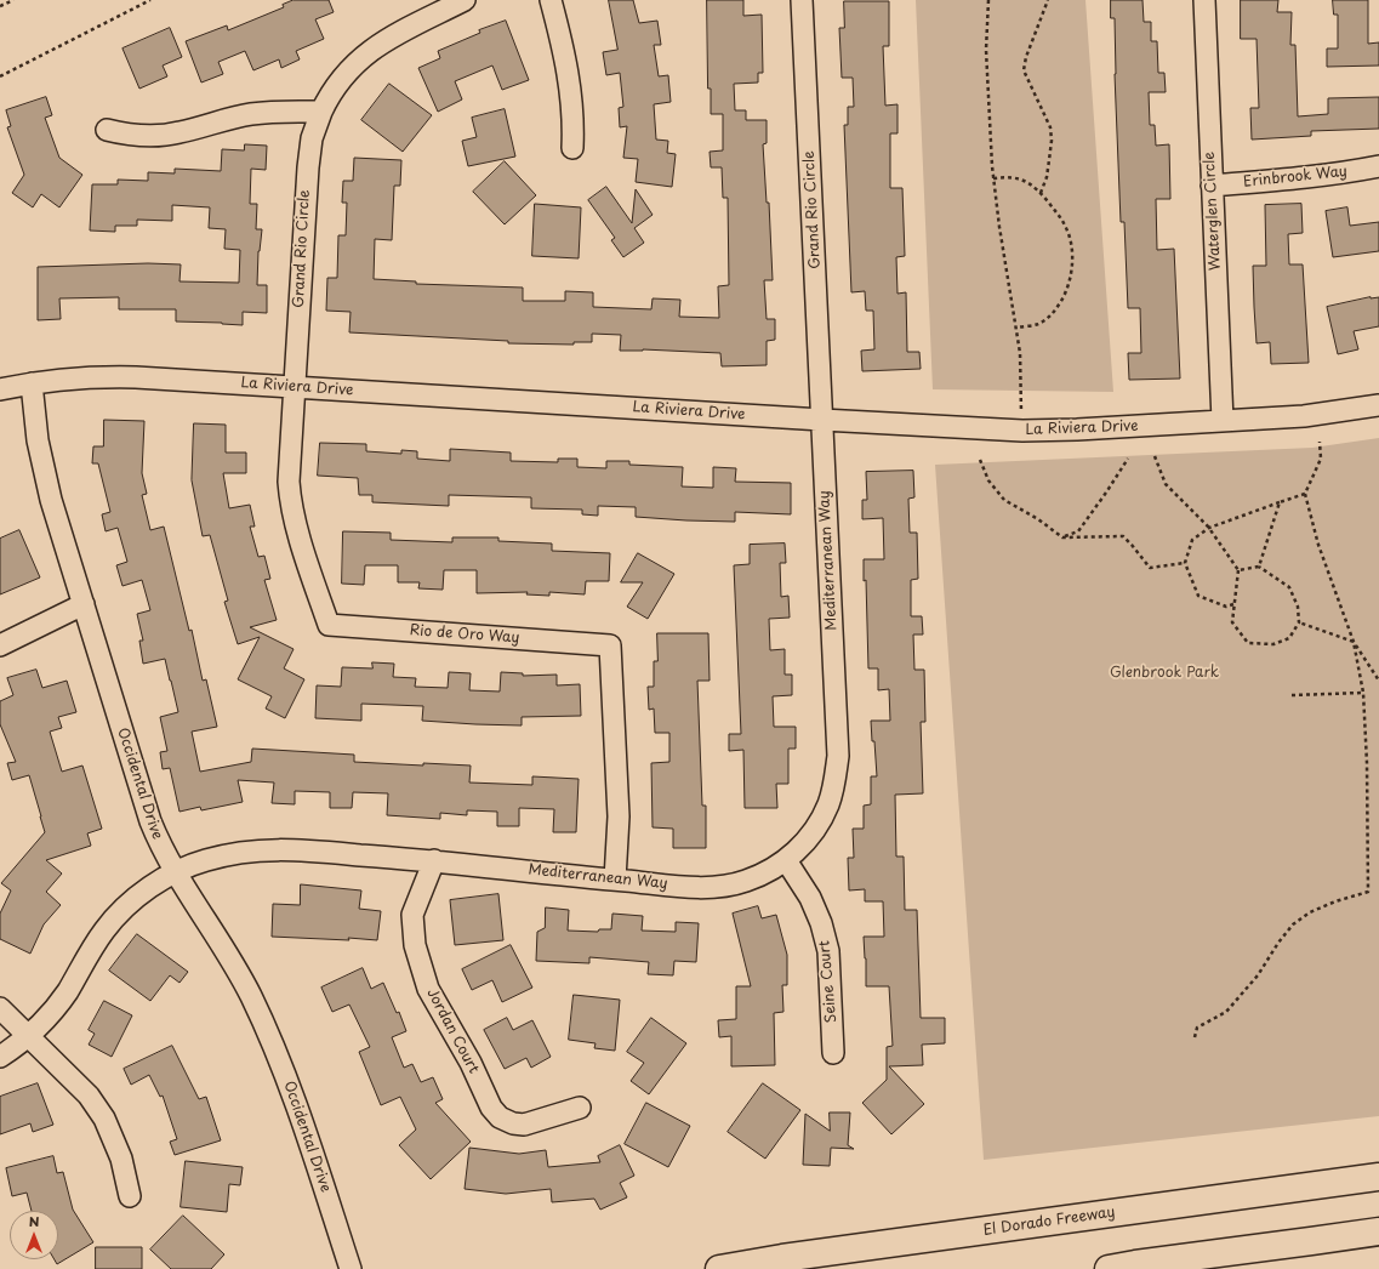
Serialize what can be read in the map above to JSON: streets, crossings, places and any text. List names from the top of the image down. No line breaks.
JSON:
{"streets":{"highway":["El Dorado Freeway"],"street":["Erinbrook Way","Grand Rio Circle","Waterglen Circle","La Riviera Drive","Mediterranean Way","Rio de Oro Way","Occidental Drive","Seine Court","Jordan Court"]},"crossings":[["Erinbrook Way","Waterglen Circle"],["Grand Rio Circle","La Riviera Drive"],["Grand Rio Circle","Mediterranean Way"],["Grand Rio Circle","Rio de Oro Way"],["Waterglen Circle","La Riviera Drive"],["La Riviera Drive","Mediterranean Way"],["La Riviera Drive","Rio de Oro Way"],["La Riviera Drive","Occidental Drive"],["Mediterranean Way","Rio de Oro Way"],["Mediterranean Way","Occidental Drive"],["Mediterranean Way","Seine Court"],["Mediterranean Way","Jordan Court"]],"parks":["Glenbrook Park"],"north":"top"}
